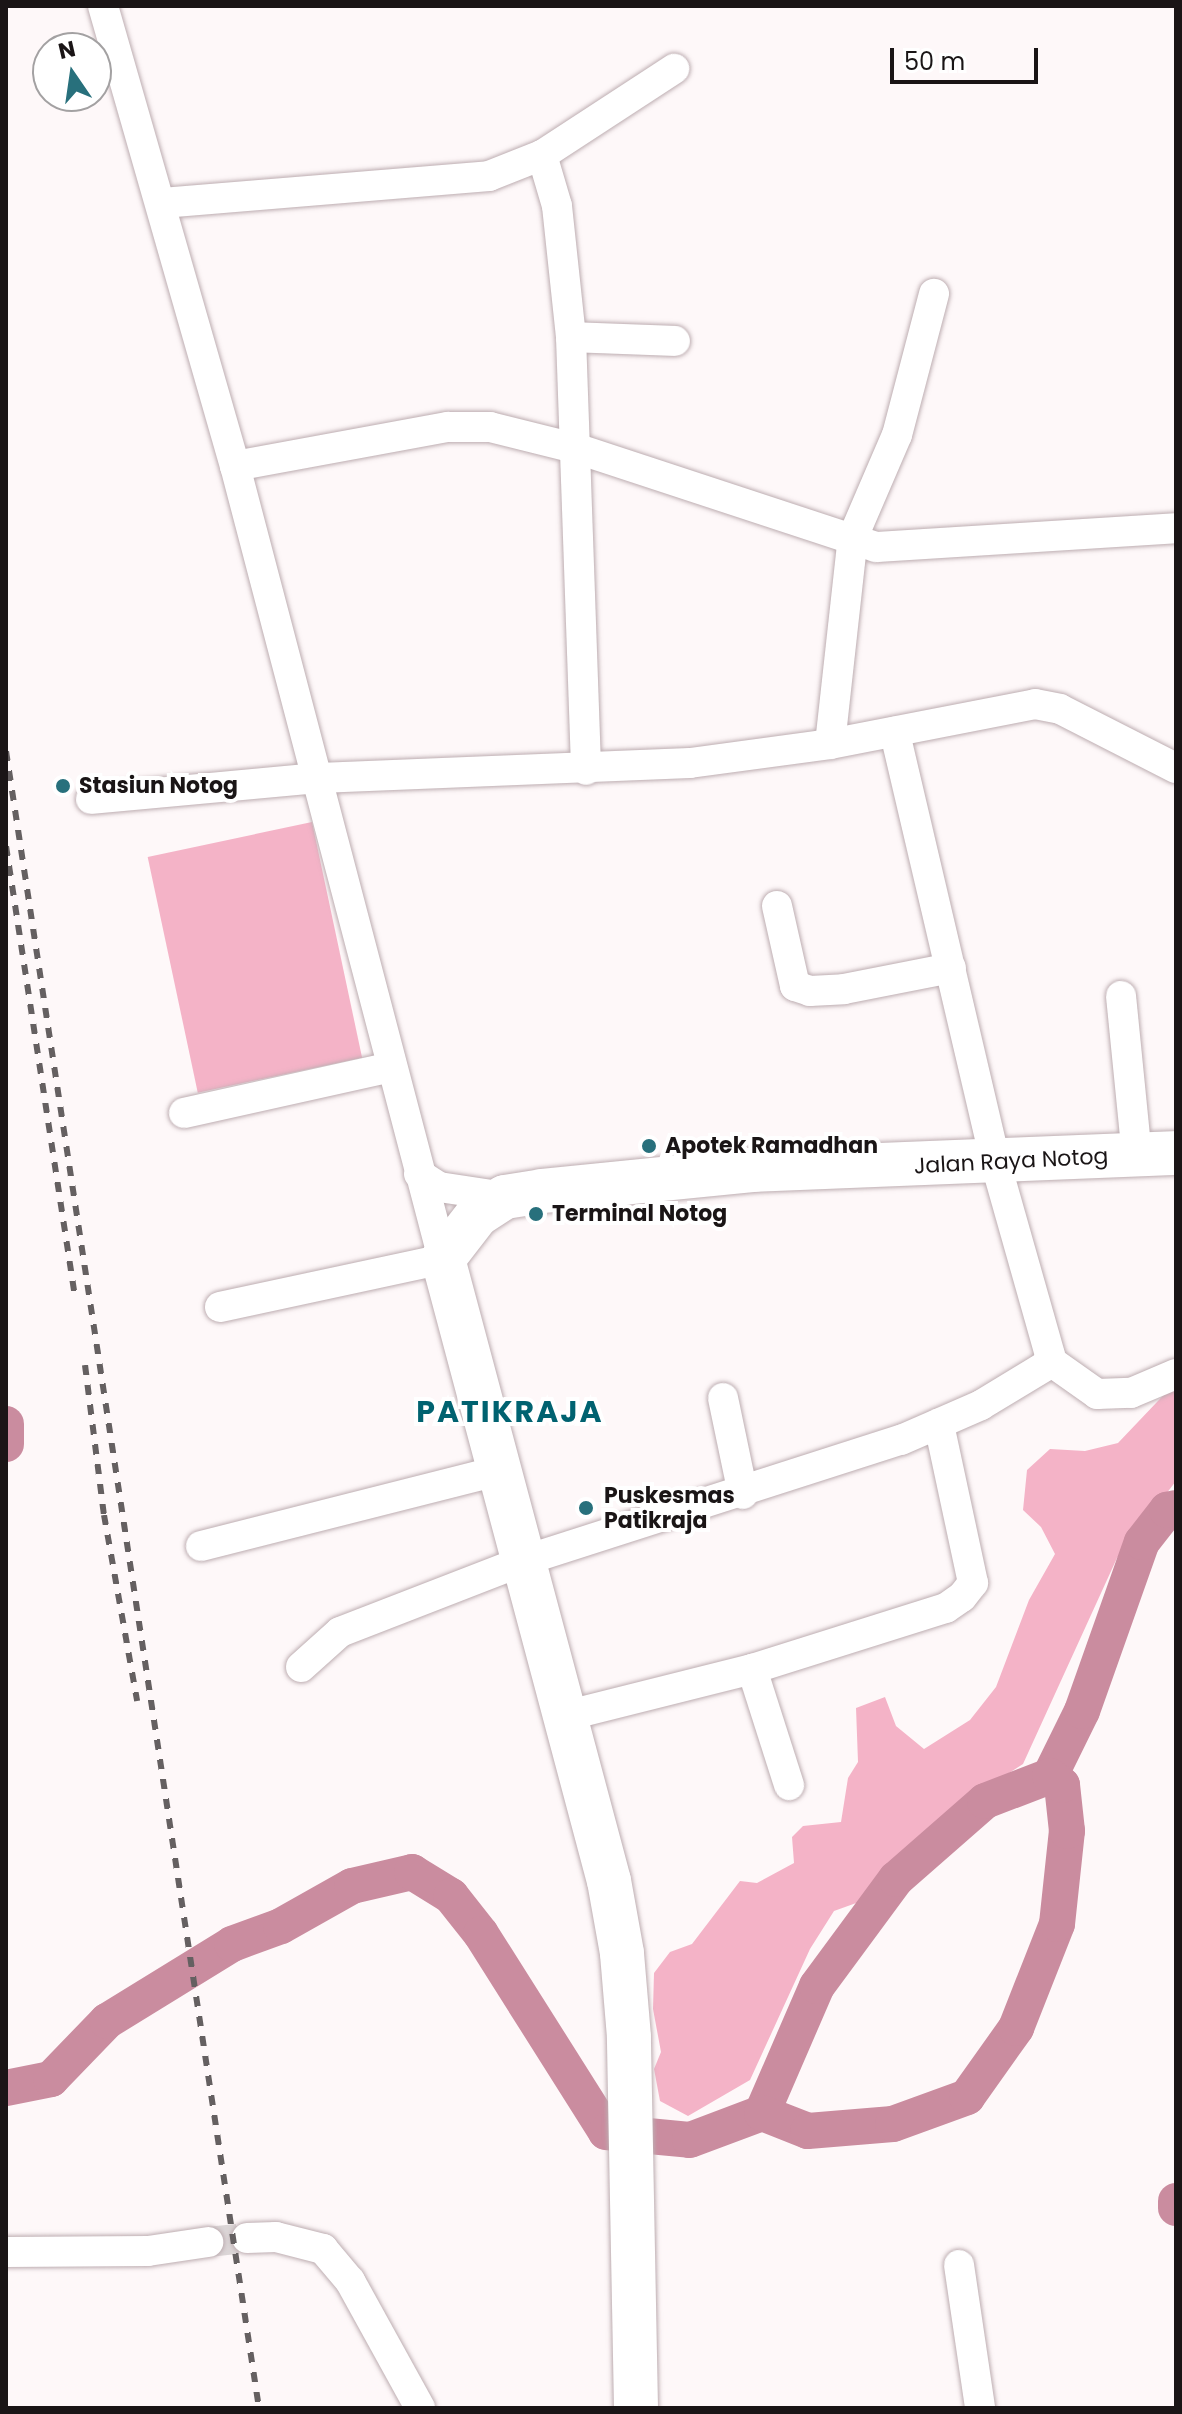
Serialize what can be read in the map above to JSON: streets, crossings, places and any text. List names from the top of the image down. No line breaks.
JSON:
{"streets":{"highway":["Jalan Raya Notog"]},"districts":["PATIKRAJA"],"places":["Stasiun Notog","Apotek Ramadhan","Terminal Notog","Puskesmas Patikraja"],"scale_bar":"50 m","north":"top"}
